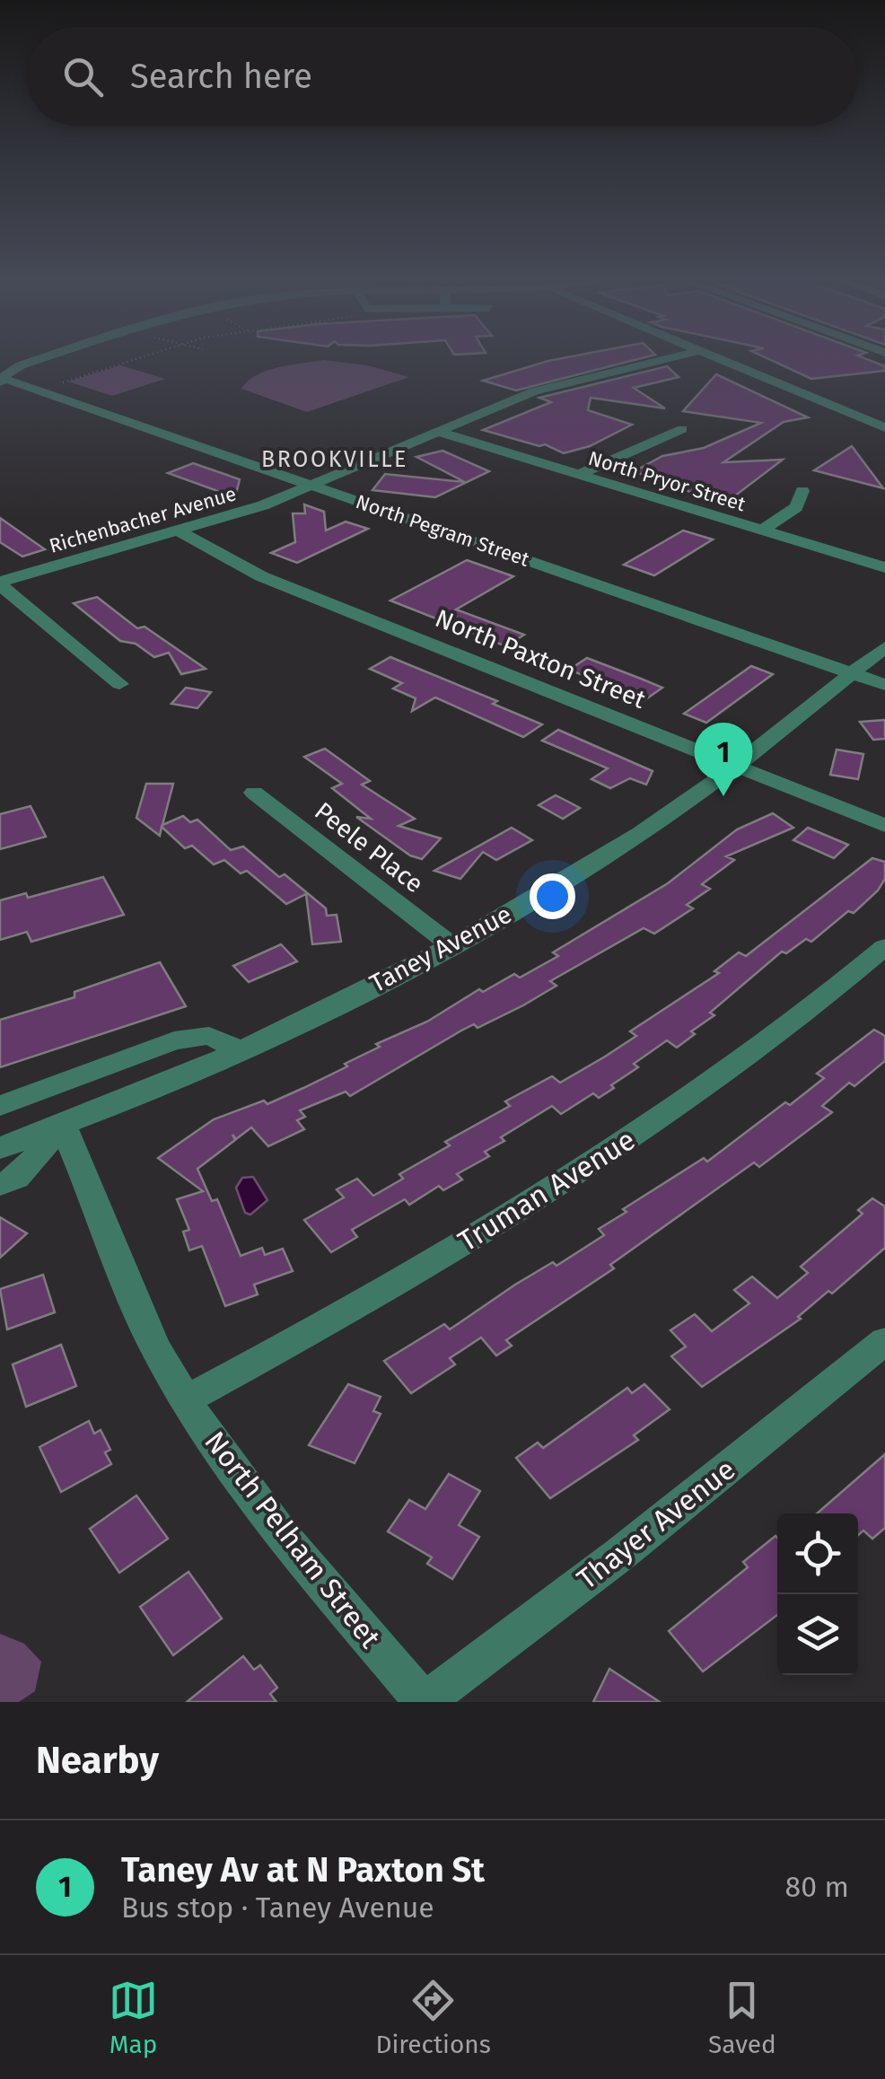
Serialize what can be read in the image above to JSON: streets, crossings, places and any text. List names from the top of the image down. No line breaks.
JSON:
{"streets":{"street":["North Pryor Street","Richenbacher Avenue","North Pegram Street","North Paxton Street","Peele Place","Taney Avenue","Truman Avenue","Thayer Avenue","North Pelham Street"]},"crossings":[["North Pryor Street","Richenbacher Avenue"],["Richenbacher Avenue","North Pegram Street"],["Richenbacher Avenue","North Paxton Street"],["North Pegram Street","Taney Avenue"],["North Paxton Street","Taney Avenue"],["Peele Place","Taney Avenue"],["Taney Avenue","North Pelham Street"],["Truman Avenue","North Pelham Street"],["Thayer Avenue","North Pelham Street"]],"districts":["BROOKVILLE"],"page":{"search":"Search here","pins":"1","heading":"Nearby","list":[{"mark":"1","name":"Taney Av at N Paxton St","note":"Bus stop · Taney Avenue","value":"80 m"}],"nav":["Map","Directions","Saved"]}}
